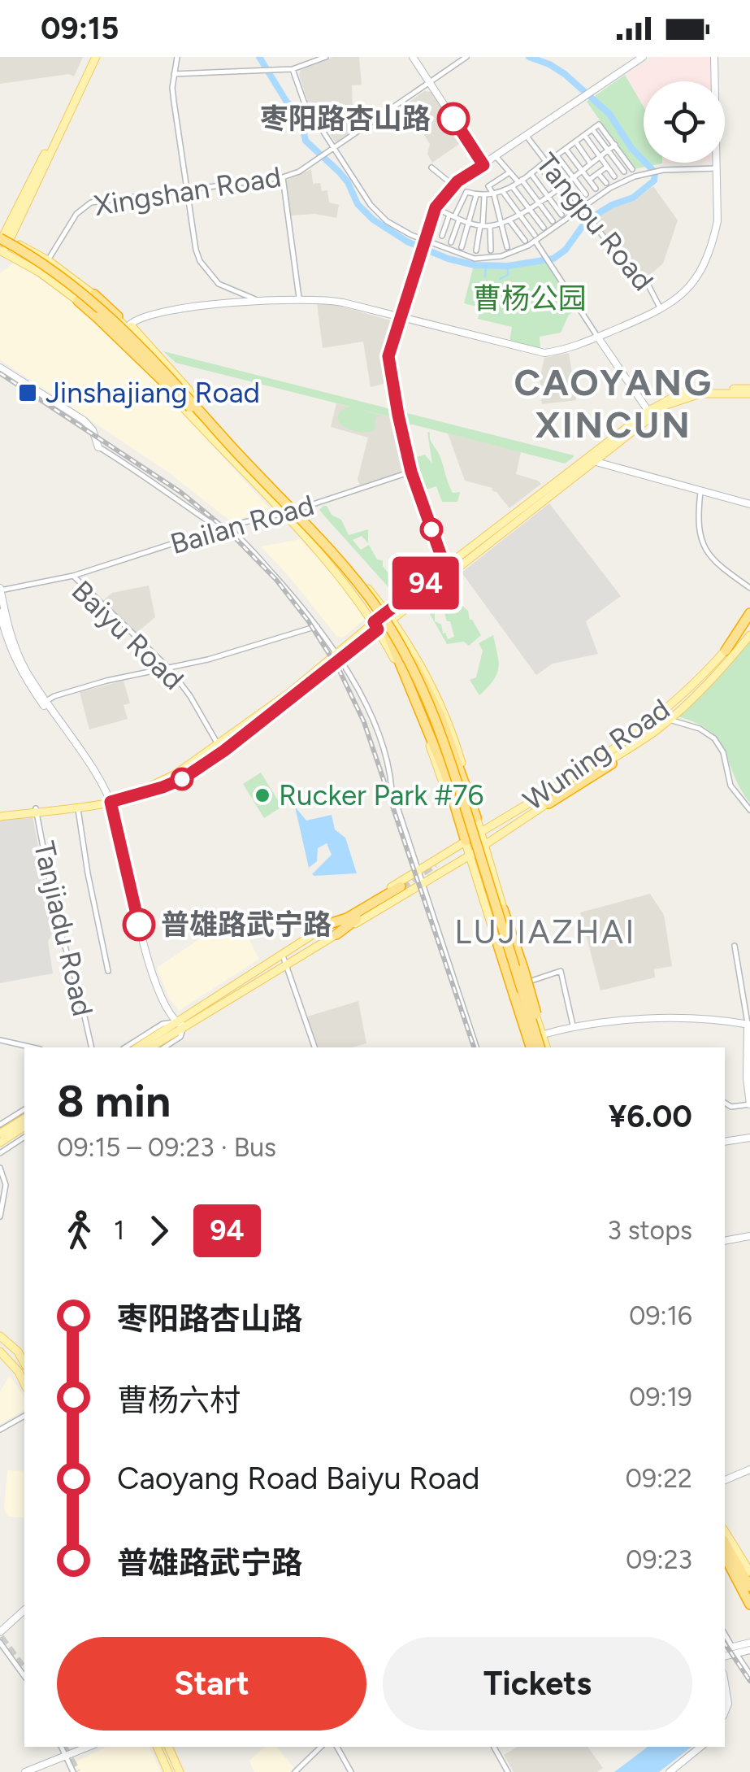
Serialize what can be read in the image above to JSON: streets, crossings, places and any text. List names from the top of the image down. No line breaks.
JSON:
{"streets":{"main road":["Wuning Road"],"street":["Xingshan Road","Tangpu Road","Bailan Road","Baiyu Road","Tanjiadu Road"]},"crossings":[["Bailan Road","Baiyu Road"]],"districts":["CAOYANG XINCUN","LUJIAZHAI"],"parks":["曹杨公园"],"places":{"other":["枣阳路杏山路","Rucker Park #76","普雄路武宁路"],"transit":["Jinshajiang Road"]},"lines":["bus line 94"],"page":{"status":"09:15","on_map":"94","heading":["8 min","09:15 – 09:23 · Bus","¥6.00"],"legs":["1","94","3 stops"],"list":[{"name":"枣阳路杏山路","value":"09:16"},{"name":"曹杨六村","value":"09:19"},{"name":"Caoyang Road Baiyu Road","value":"09:22"},{"name":"普雄路武宁路","value":"09:23"}],"buttons":["Start","Tickets"]}}
